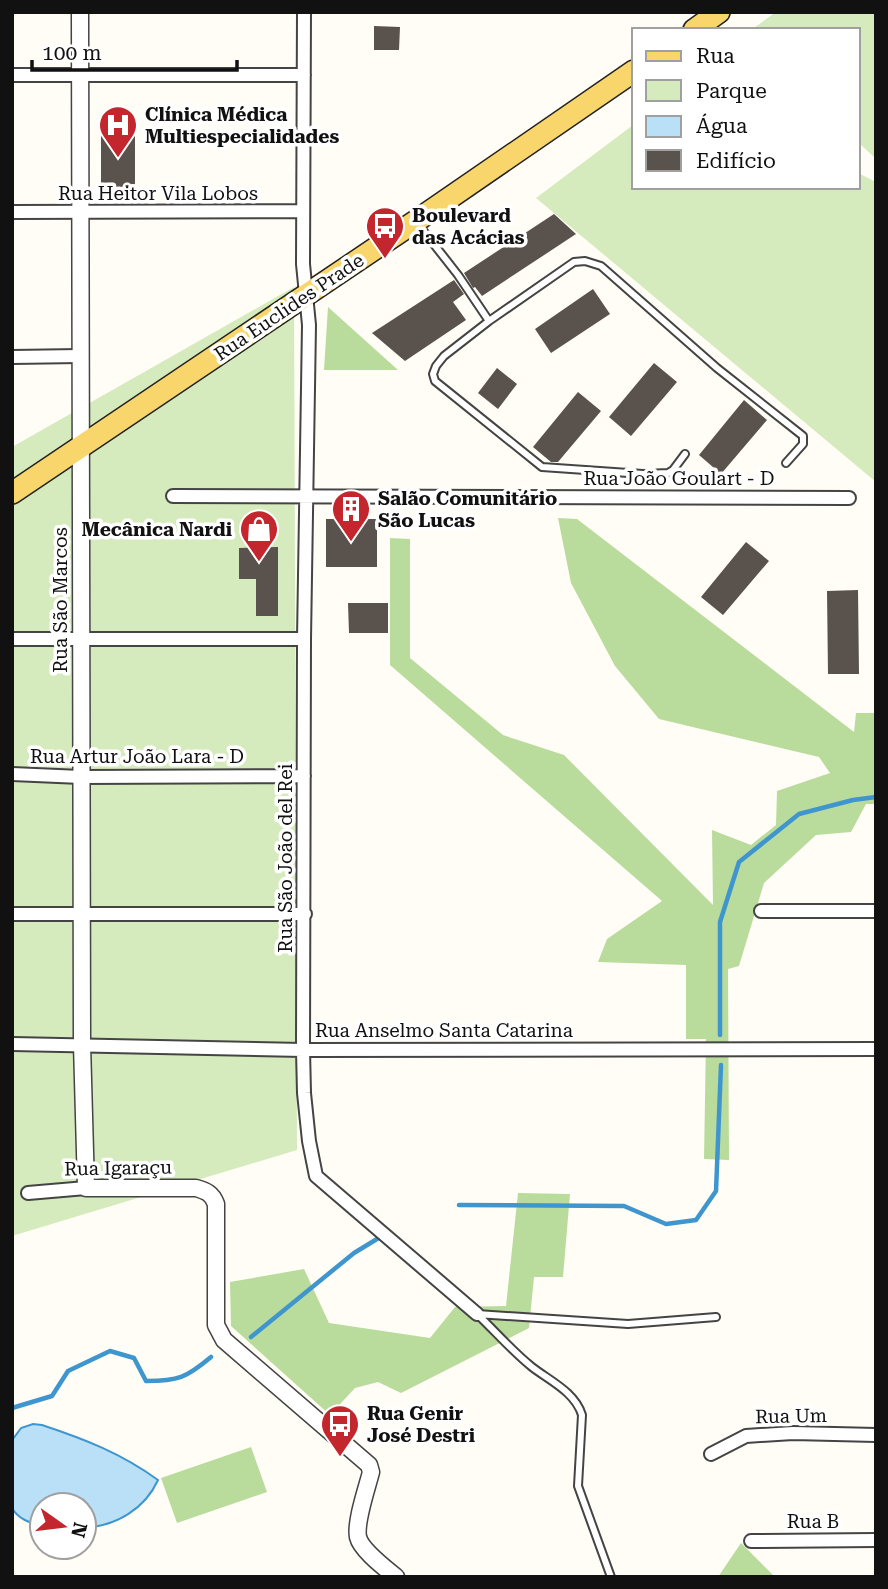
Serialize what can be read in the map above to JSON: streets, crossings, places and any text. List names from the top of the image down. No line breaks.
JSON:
{"streets":{"main road":["Rua Euclides Prade"],"street":["Rua Heitor Vila Lobos","Rua João Goulart - D","Rua São Marcos","Rua Artur João Lara - D","Rua São João del Rei","Rua Anselmo Santa Catarina","Rua Igaraçu","Rua Um","Rua B"]},"crossings":[["Rua Heitor Vila Lobos","Rua São Marcos"],["Rua Heitor Vila Lobos","Rua São João del Rei"],["Rua Euclides Prade","Rua São Marcos"],["Rua Euclides Prade","Rua São João del Rei"],["Rua João Goulart - D","Rua São João del Rei"],["Rua São Marcos","Rua Artur João Lara - D"],["Rua São Marcos","Rua Anselmo Santa Catarina"],["Rua São Marcos","Rua Igaraçu"],["Rua Artur João Lara - D","Rua São João del Rei"],["Rua São João del Rei","Rua Anselmo Santa Catarina"]],"places":{"hospital":["Clínica Médica Multiespecialidades"],"bus stop":["Boulevard das Acácias","Rua Genir José Destri"],"building":["Salão Comunitário São Lucas"],"shop":["Mecânica Nardi"]},"legend":["Rua","Parque","Água","Edifício"],"scale_bar":"100 m","north":"right"}
